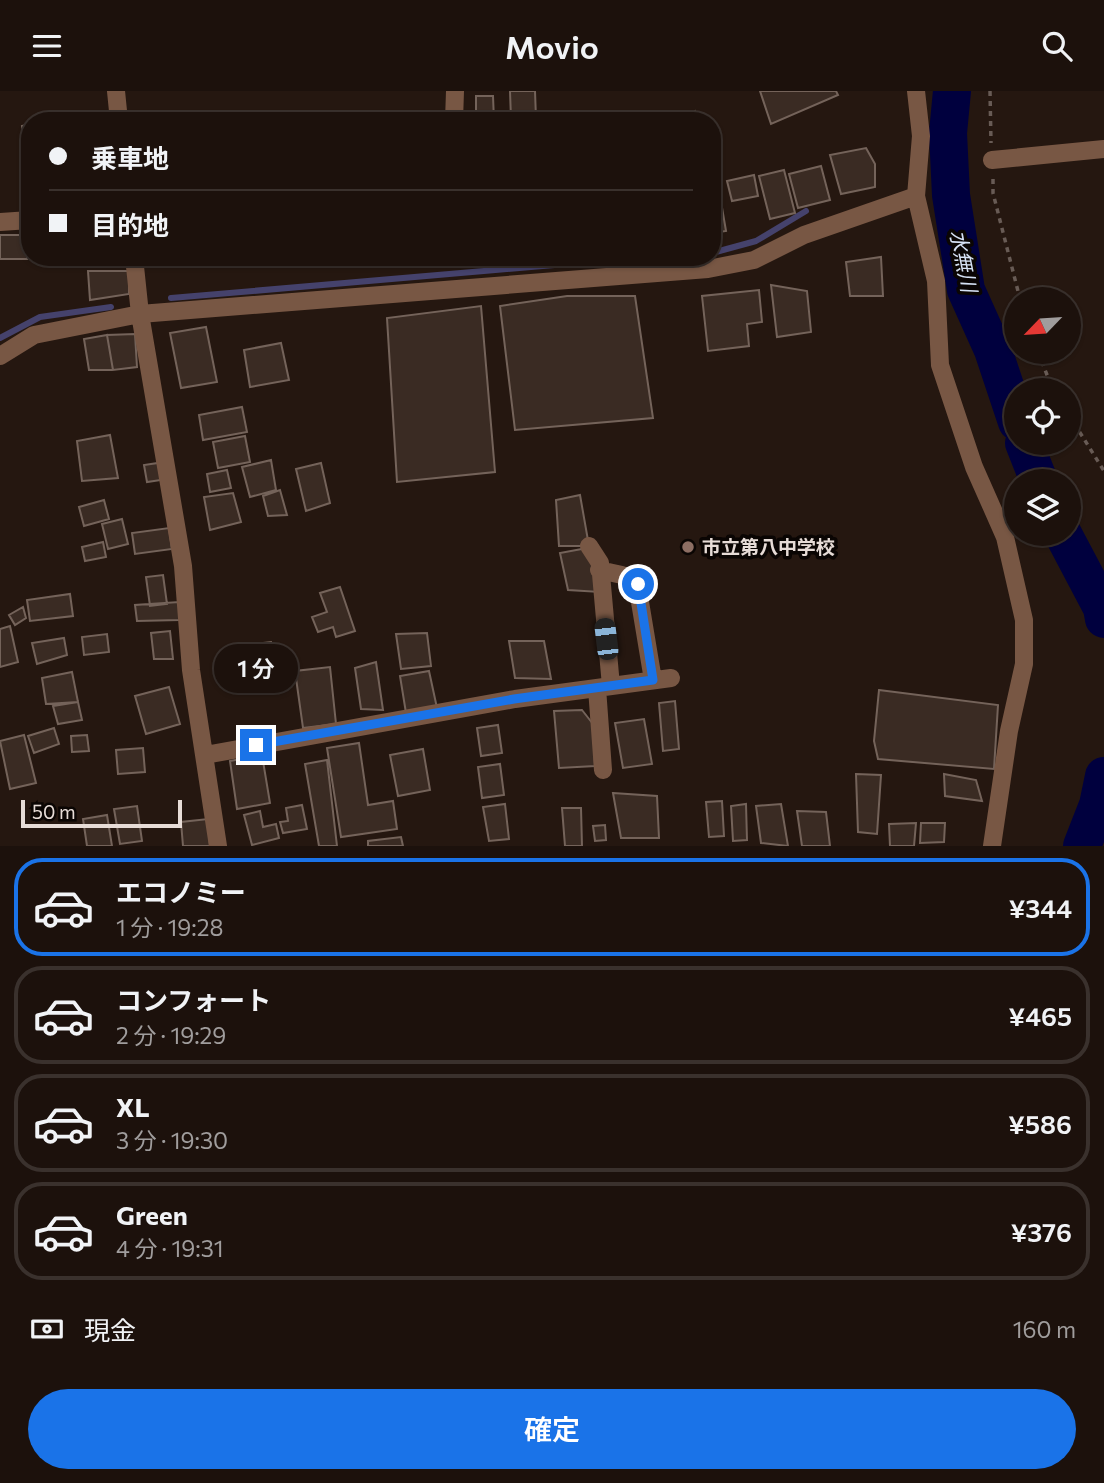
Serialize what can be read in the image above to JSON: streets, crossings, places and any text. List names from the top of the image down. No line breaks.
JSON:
{"water":["水無川"],"places":["市立第八中学校"],"scale_bar":"50 m","north":"bottom left","page":{"header":"Movio","banner":["乗車地","目的地"],"bubble":"1 分","scale":"50 m","list":[{"name":"エコノミー","note":"1 分 · 19:28","value":"¥344"},{"name":"コンフォート","note":"2 分 · 19:29","value":"¥465"},{"name":"XL","note":"3 分 · 19:30","value":"¥586"},{"name":"Green","note":"4 分 · 19:31","value":"¥376"}],"pay":["現金","160 m"],"buttons":"確定"}}
